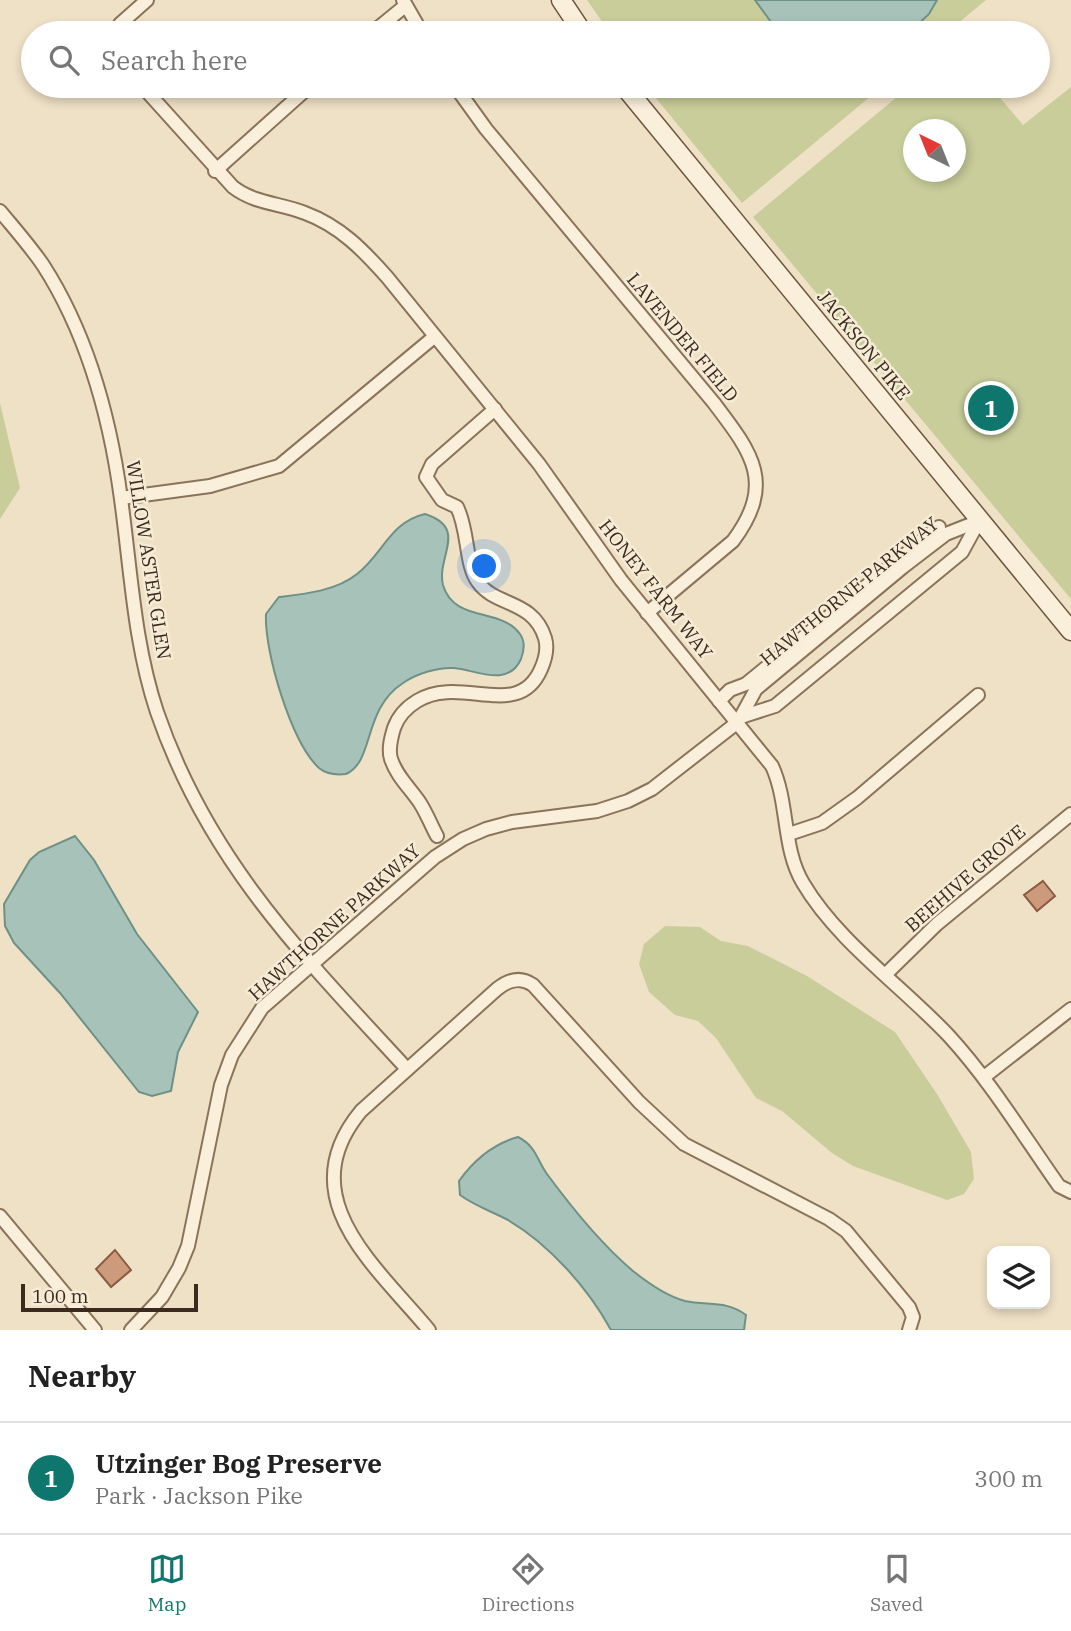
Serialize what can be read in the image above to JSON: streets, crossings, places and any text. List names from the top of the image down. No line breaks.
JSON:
{"streets":{"main road":["JACKSON PIKE"],"street":["LAVENDER FIELD","WILLOW ASTER GLEN","HONEY FARM WAY","HAWTHORNE PARKWAY","BEEHIVE GROVE"]},"crossings":[["LAVENDER FIELD","HONEY FARM WAY"],["JACKSON PIKE","HAWTHORNE PARKWAY"],["WILLOW ASTER GLEN","HAWTHORNE PARKWAY"],["HONEY FARM WAY","HAWTHORNE PARKWAY"],["HONEY FARM WAY","BEEHIVE GROVE"]],"scale_bar":"100 m","north":"top left","page":{"search":"Search here","pins":"1","scale":"100 m","heading":"Nearby","list":[{"mark":"1","name":"Utzinger Bog Preserve","note":"Park · Jackson Pike","value":"300 m"}],"nav":["Map","Directions","Saved"]}}
